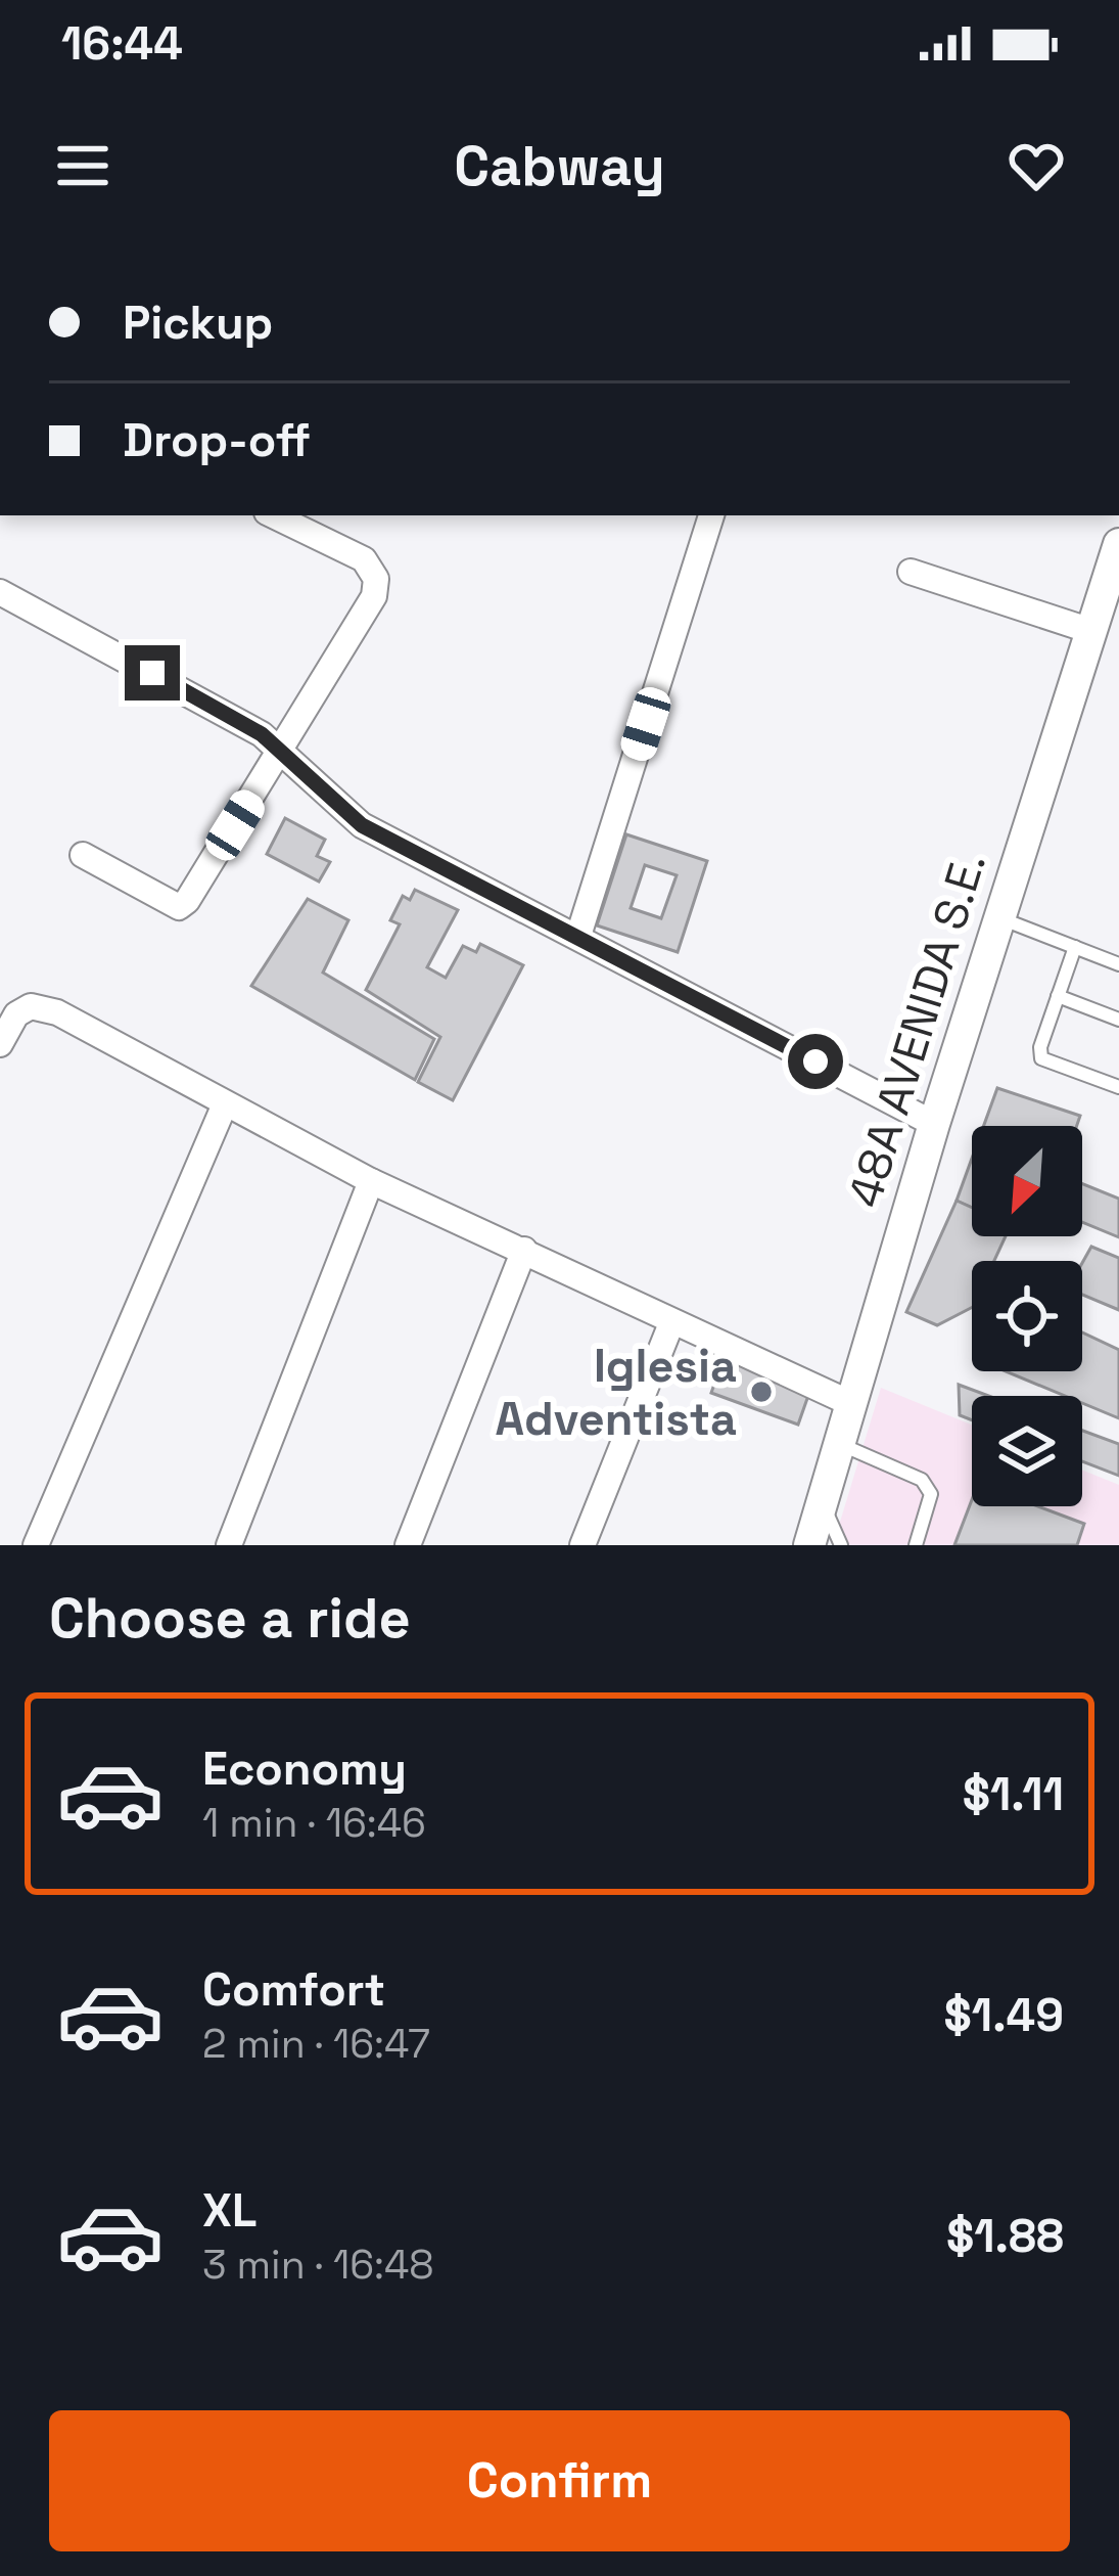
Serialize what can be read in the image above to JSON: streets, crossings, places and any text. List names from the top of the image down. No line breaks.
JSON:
{"streets":{"street":["48A AVENIDA S.E."]},"places":["Iglesia Adventista"],"north":"bottom left","page":{"status":"16:44","header":"Cabway","banner":["Pickup","Drop-off"],"heading":"Choose a ride","list":[{"name":"Economy","note":"1 min · 16:46","value":"$1.11"},{"name":"Comfort","note":"2 min · 16:47","value":"$1.49"},{"name":"XL","note":"3 min · 16:48","value":"$1.88"}],"buttons":"Confirm"}}
